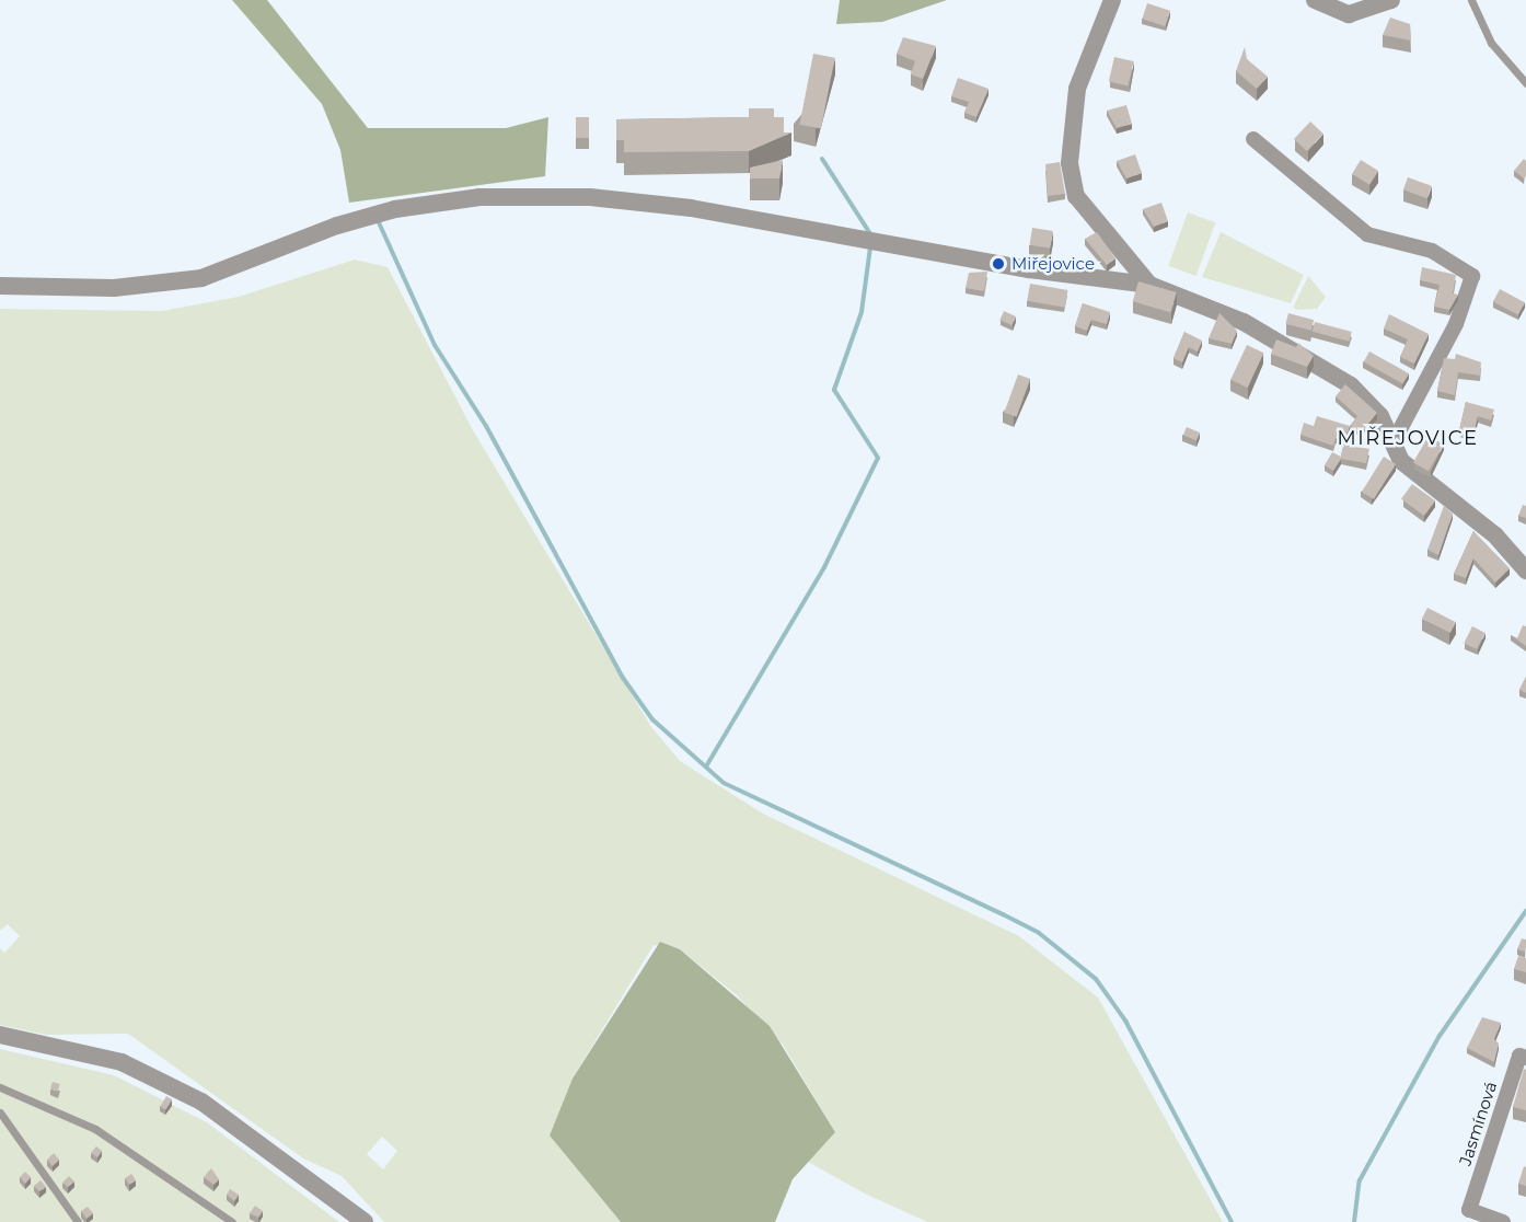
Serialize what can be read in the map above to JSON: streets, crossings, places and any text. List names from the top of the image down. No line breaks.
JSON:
{"streets":{"street":["Jasmínová"]},"districts":["MIŘEJOVICE"],"places":["Miřejovice"]}
